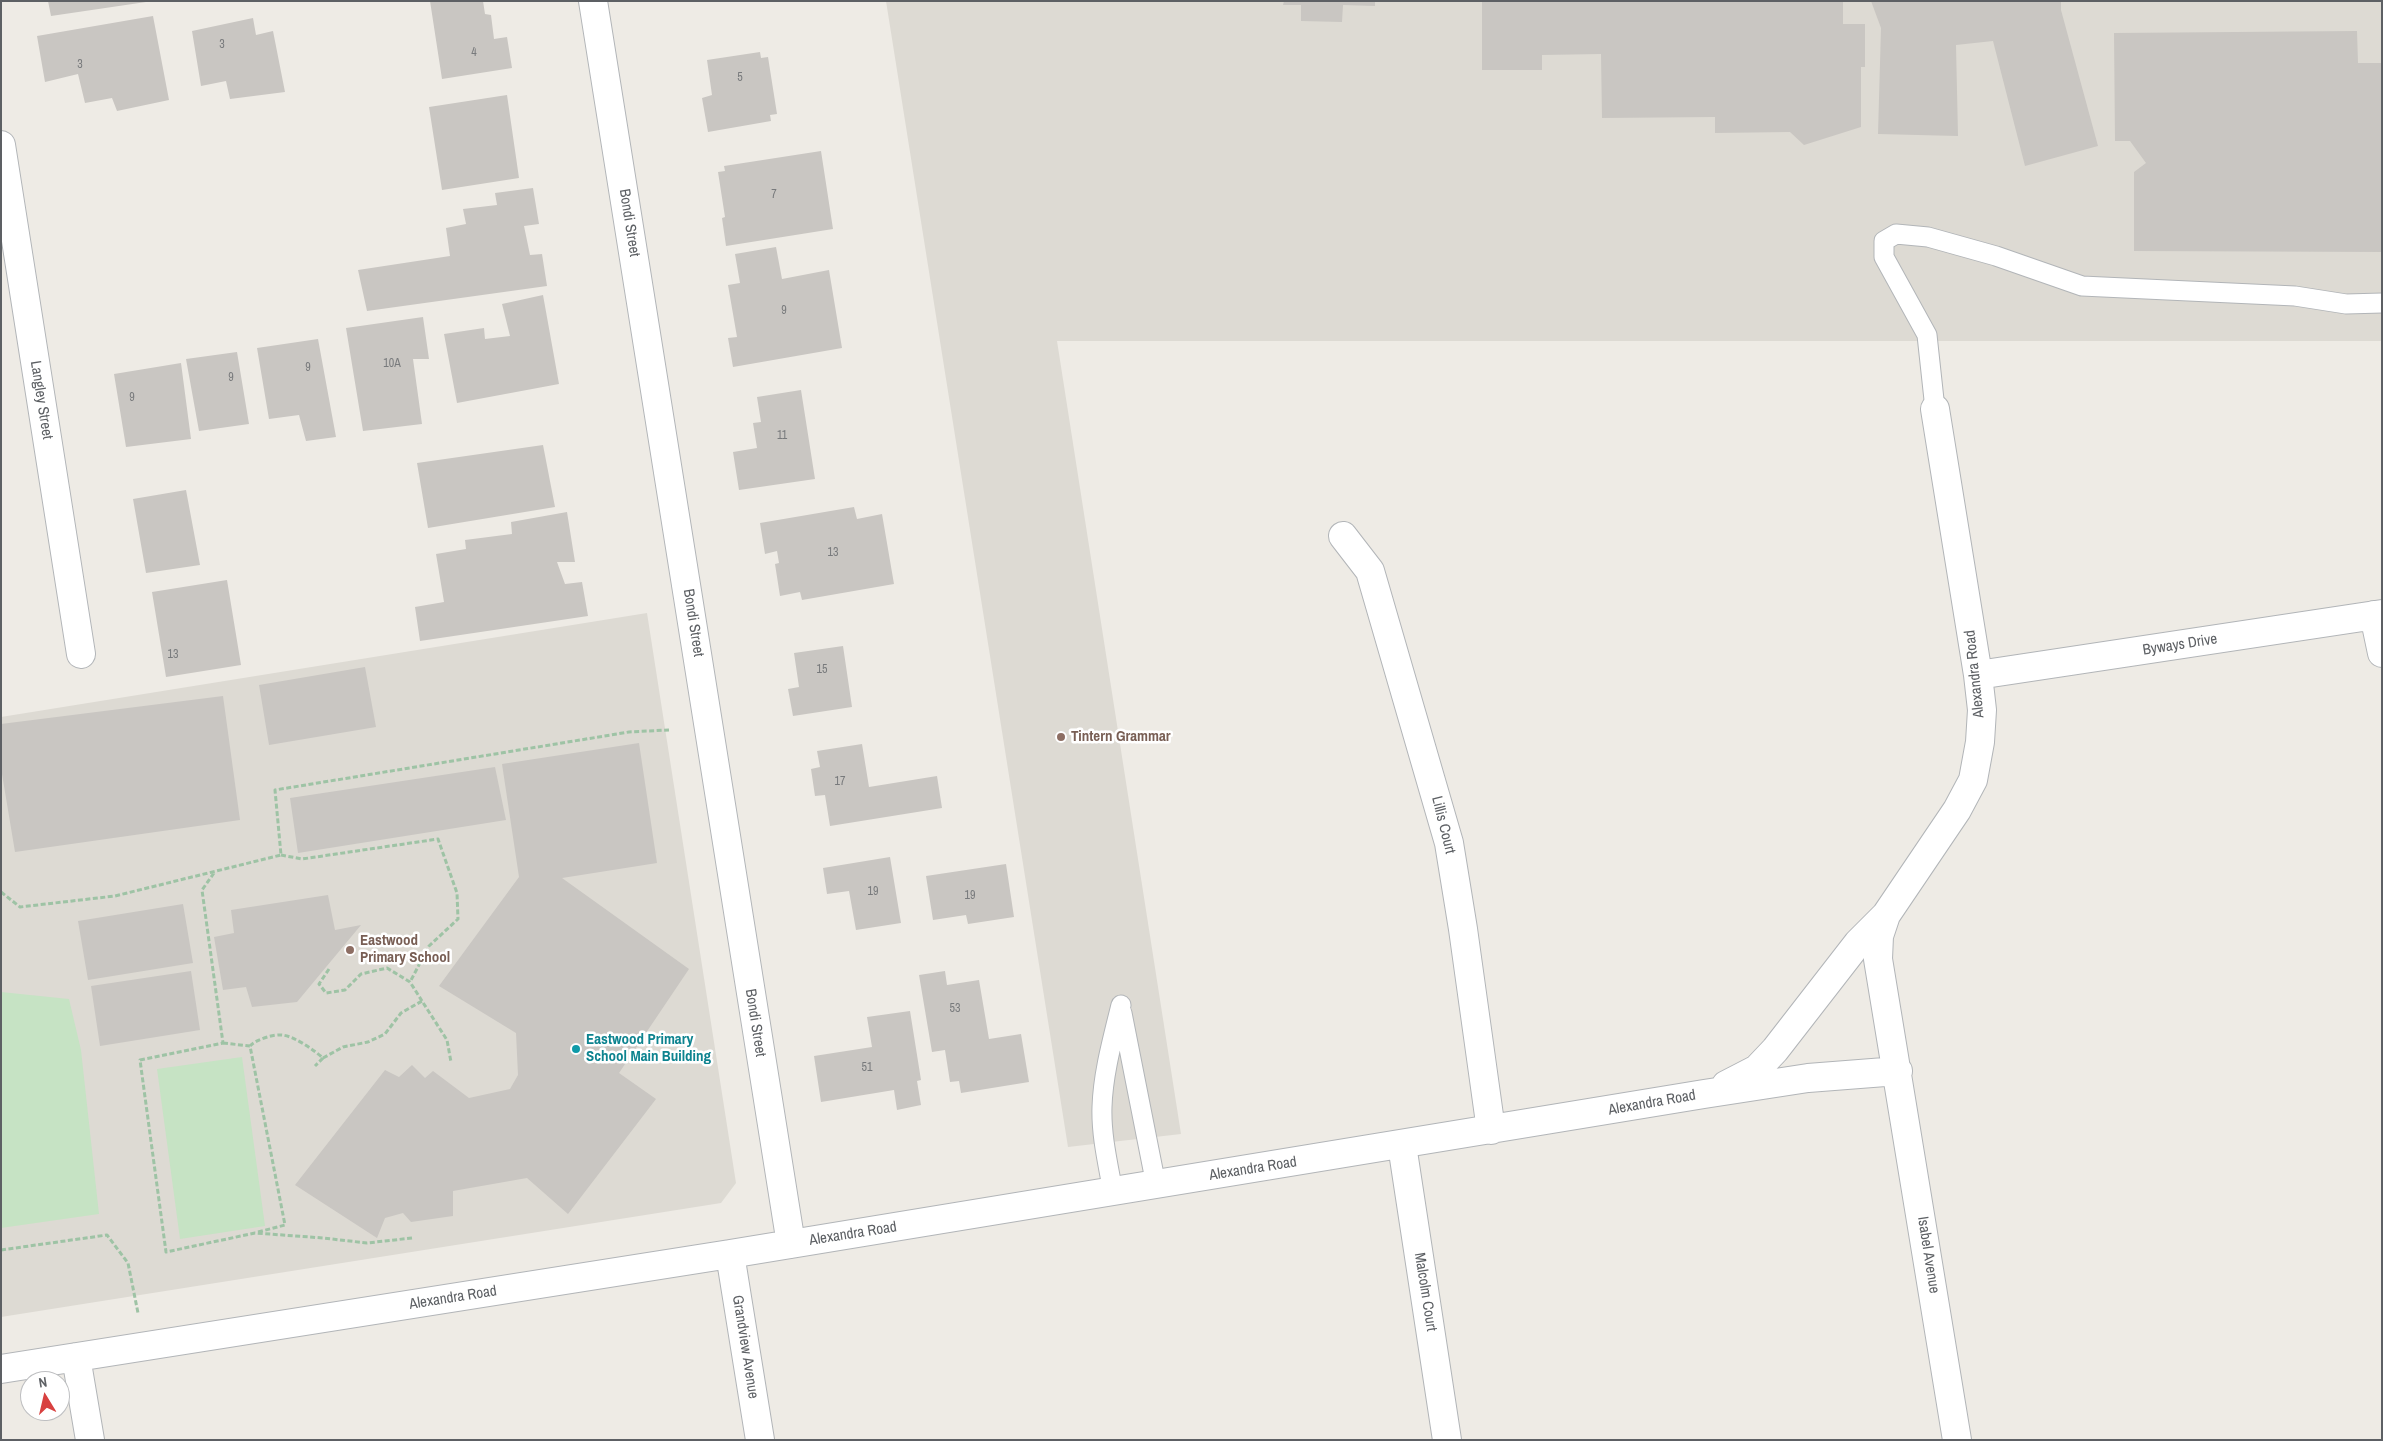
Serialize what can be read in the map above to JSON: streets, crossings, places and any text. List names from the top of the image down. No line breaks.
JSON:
{"streets":{"street":["Bondi Street","Langley Street","Byways Drive","Alexandra Road","Lillis Court","Isabel Avenue","Malcolm Court","Grandview Avenue"]},"crossings":[["Bondi Street","Alexandra Road"],["Byways Drive","Alexandra Road"],["Alexandra Road","Lillis Court"],["Alexandra Road","Isabel Avenue"],["Alexandra Road","Malcolm Court"],["Alexandra Road","Grandview Avenue"]],"places":["Tintern Grammar","Eastwood Primary School","Eastwood Primary School Main Building"],"house_numbers":["3","4","3","5","7","9","10A","9","9","9","11","13","13","15","17","19","19","53","51"],"north":"top"}
